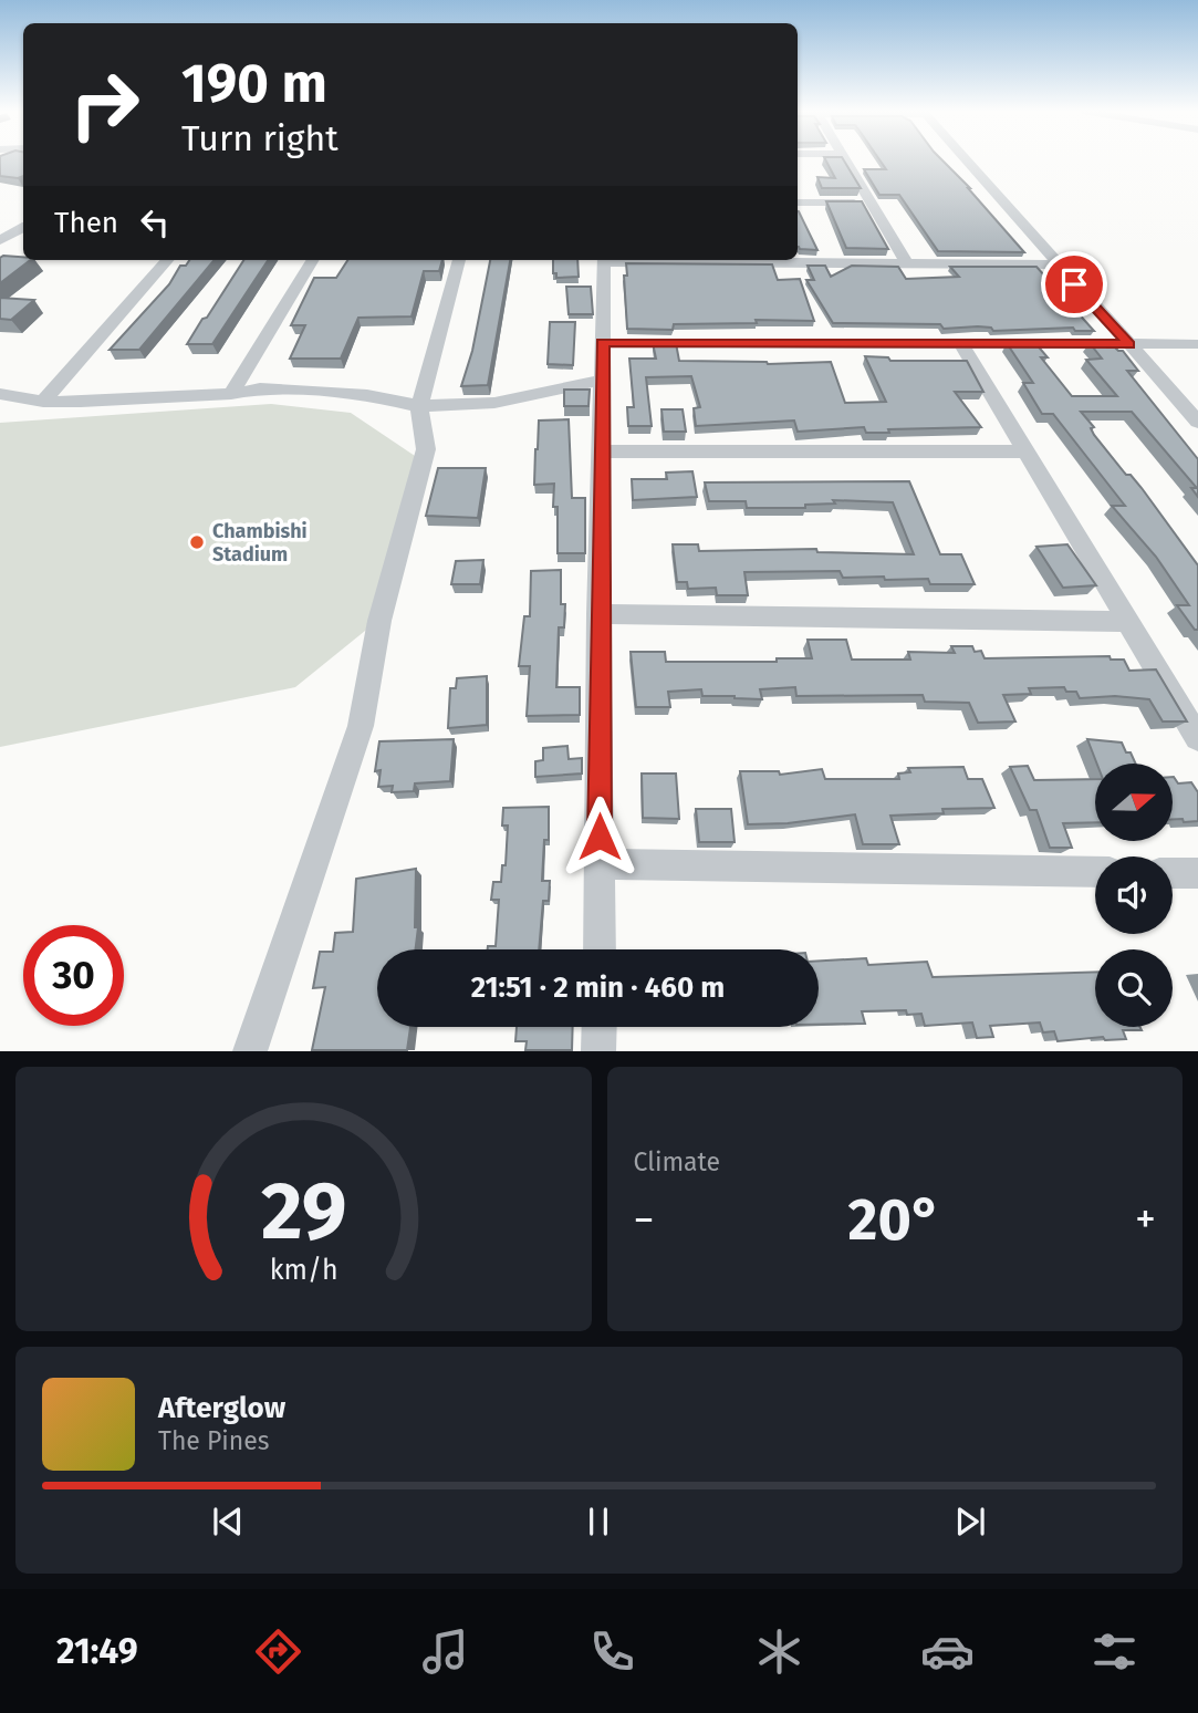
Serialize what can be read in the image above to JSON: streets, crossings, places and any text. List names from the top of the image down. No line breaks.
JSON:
{"places":["Chambishi Stadium"],"north":"right","page":{"turn":["190 m","Turn right"],"then":"Then","limit":"30","trip":"21:51 · 2 min · 460 m","tile":"Climate","heat":["−","20°","+"],"song":["Afterglow","The Pines"],"tabs":"21:49","gauge":["29","km/h"]}}
